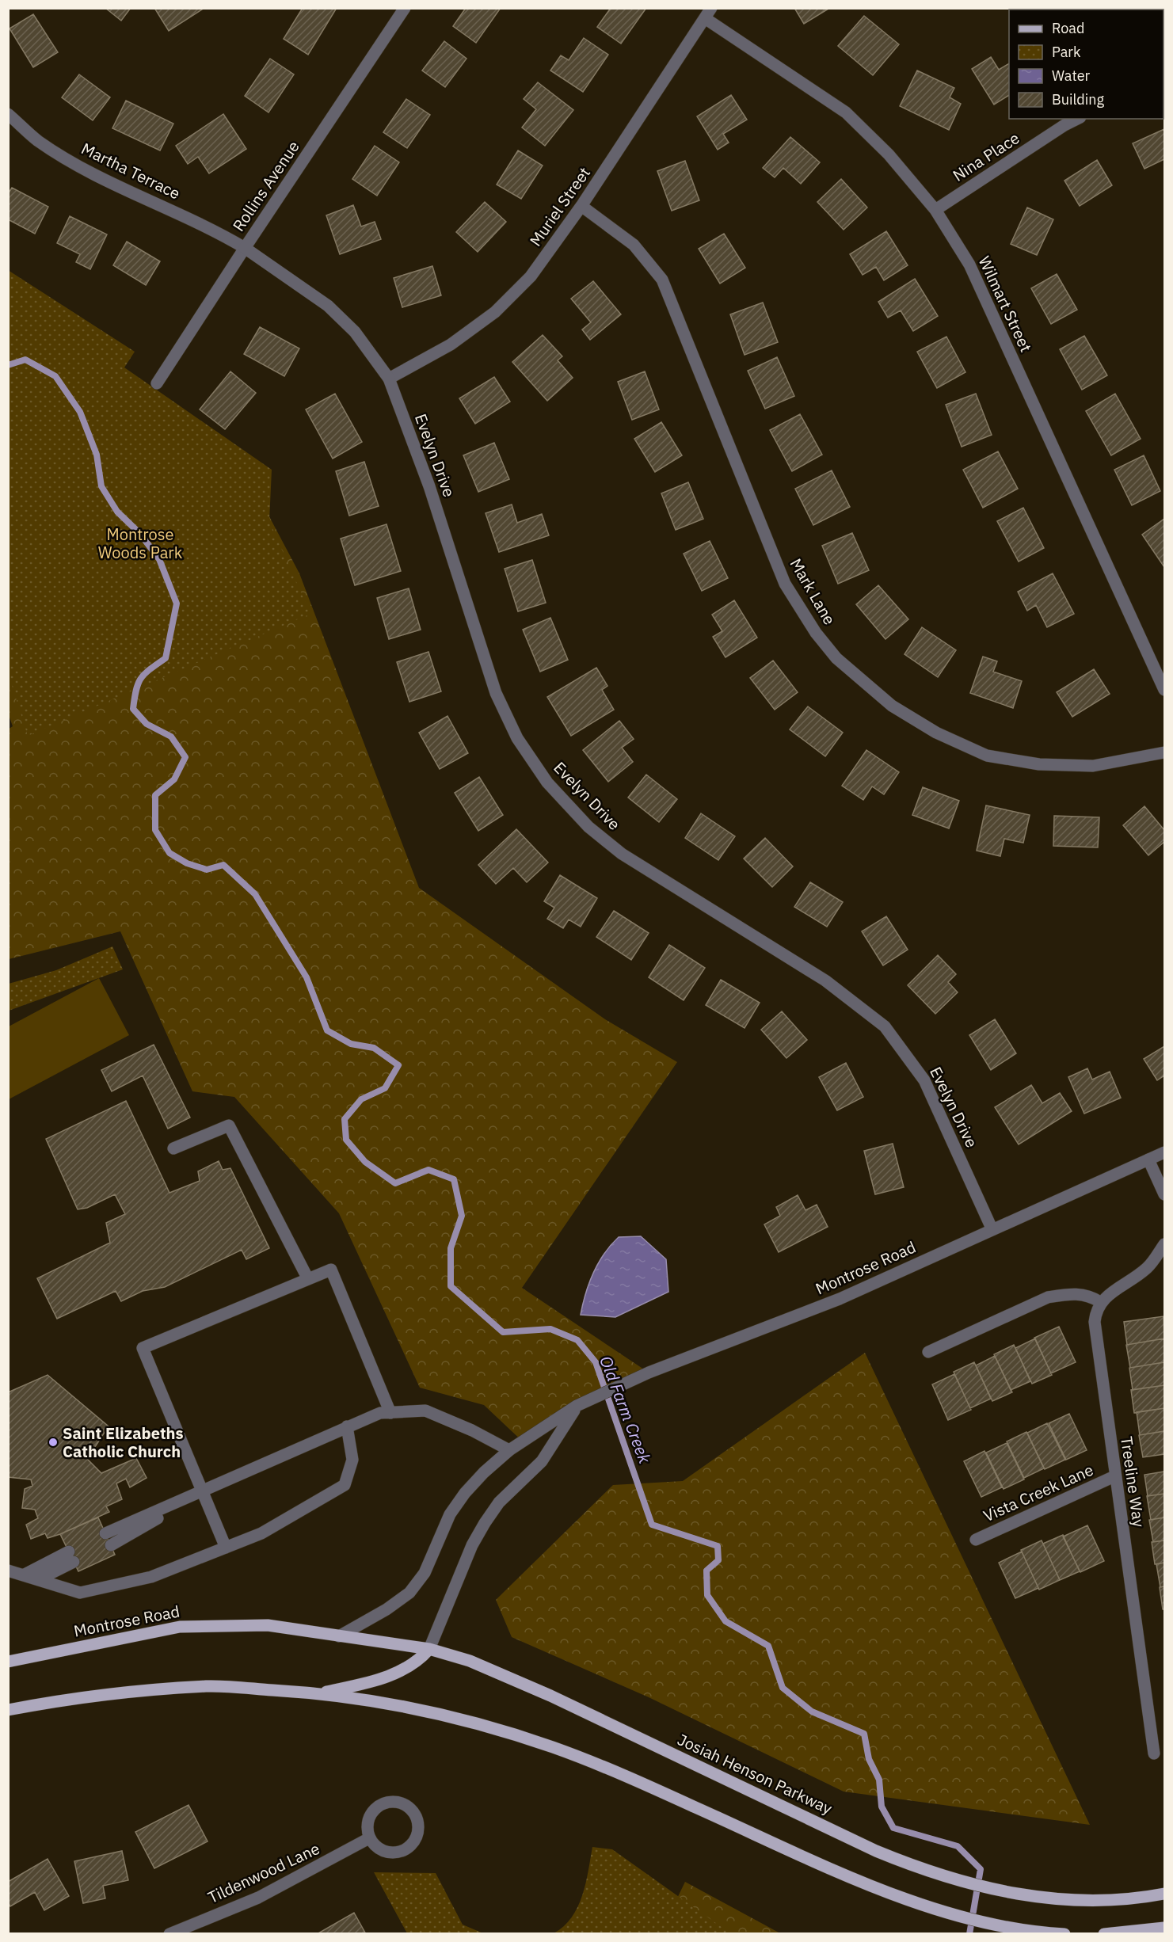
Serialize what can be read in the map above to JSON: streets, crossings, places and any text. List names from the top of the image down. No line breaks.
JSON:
{"streets":{"main road":["Montrose Road","Josiah Henson Parkway"],"street":["Nina Place","Martha Terrace","Rollins Avenue","Muriel Street","Wilmart Street","Evelyn Drive","Mark Lane","Treeline Way","Vista Creek Lane","Tildenwood Lane"]},"crossings":[["Nina Place","Wilmart Street"],["Martha Terrace","Rollins Avenue"],["Martha Terrace","Evelyn Drive"],["Rollins Avenue","Evelyn Drive"],["Muriel Street","Wilmart Street"],["Muriel Street","Evelyn Drive"],["Muriel Street","Mark Lane"],["Evelyn Drive","Montrose Road"],["Montrose Road","Josiah Henson Parkway"],["Treeline Way","Vista Creek Lane"]],"water":["Old Farm Creek"],"parks":["Montrose Woods Park"],"places":["Saint Elizabeths Catholic Church"],"legend":["Road","Park","Water","Building"]}
